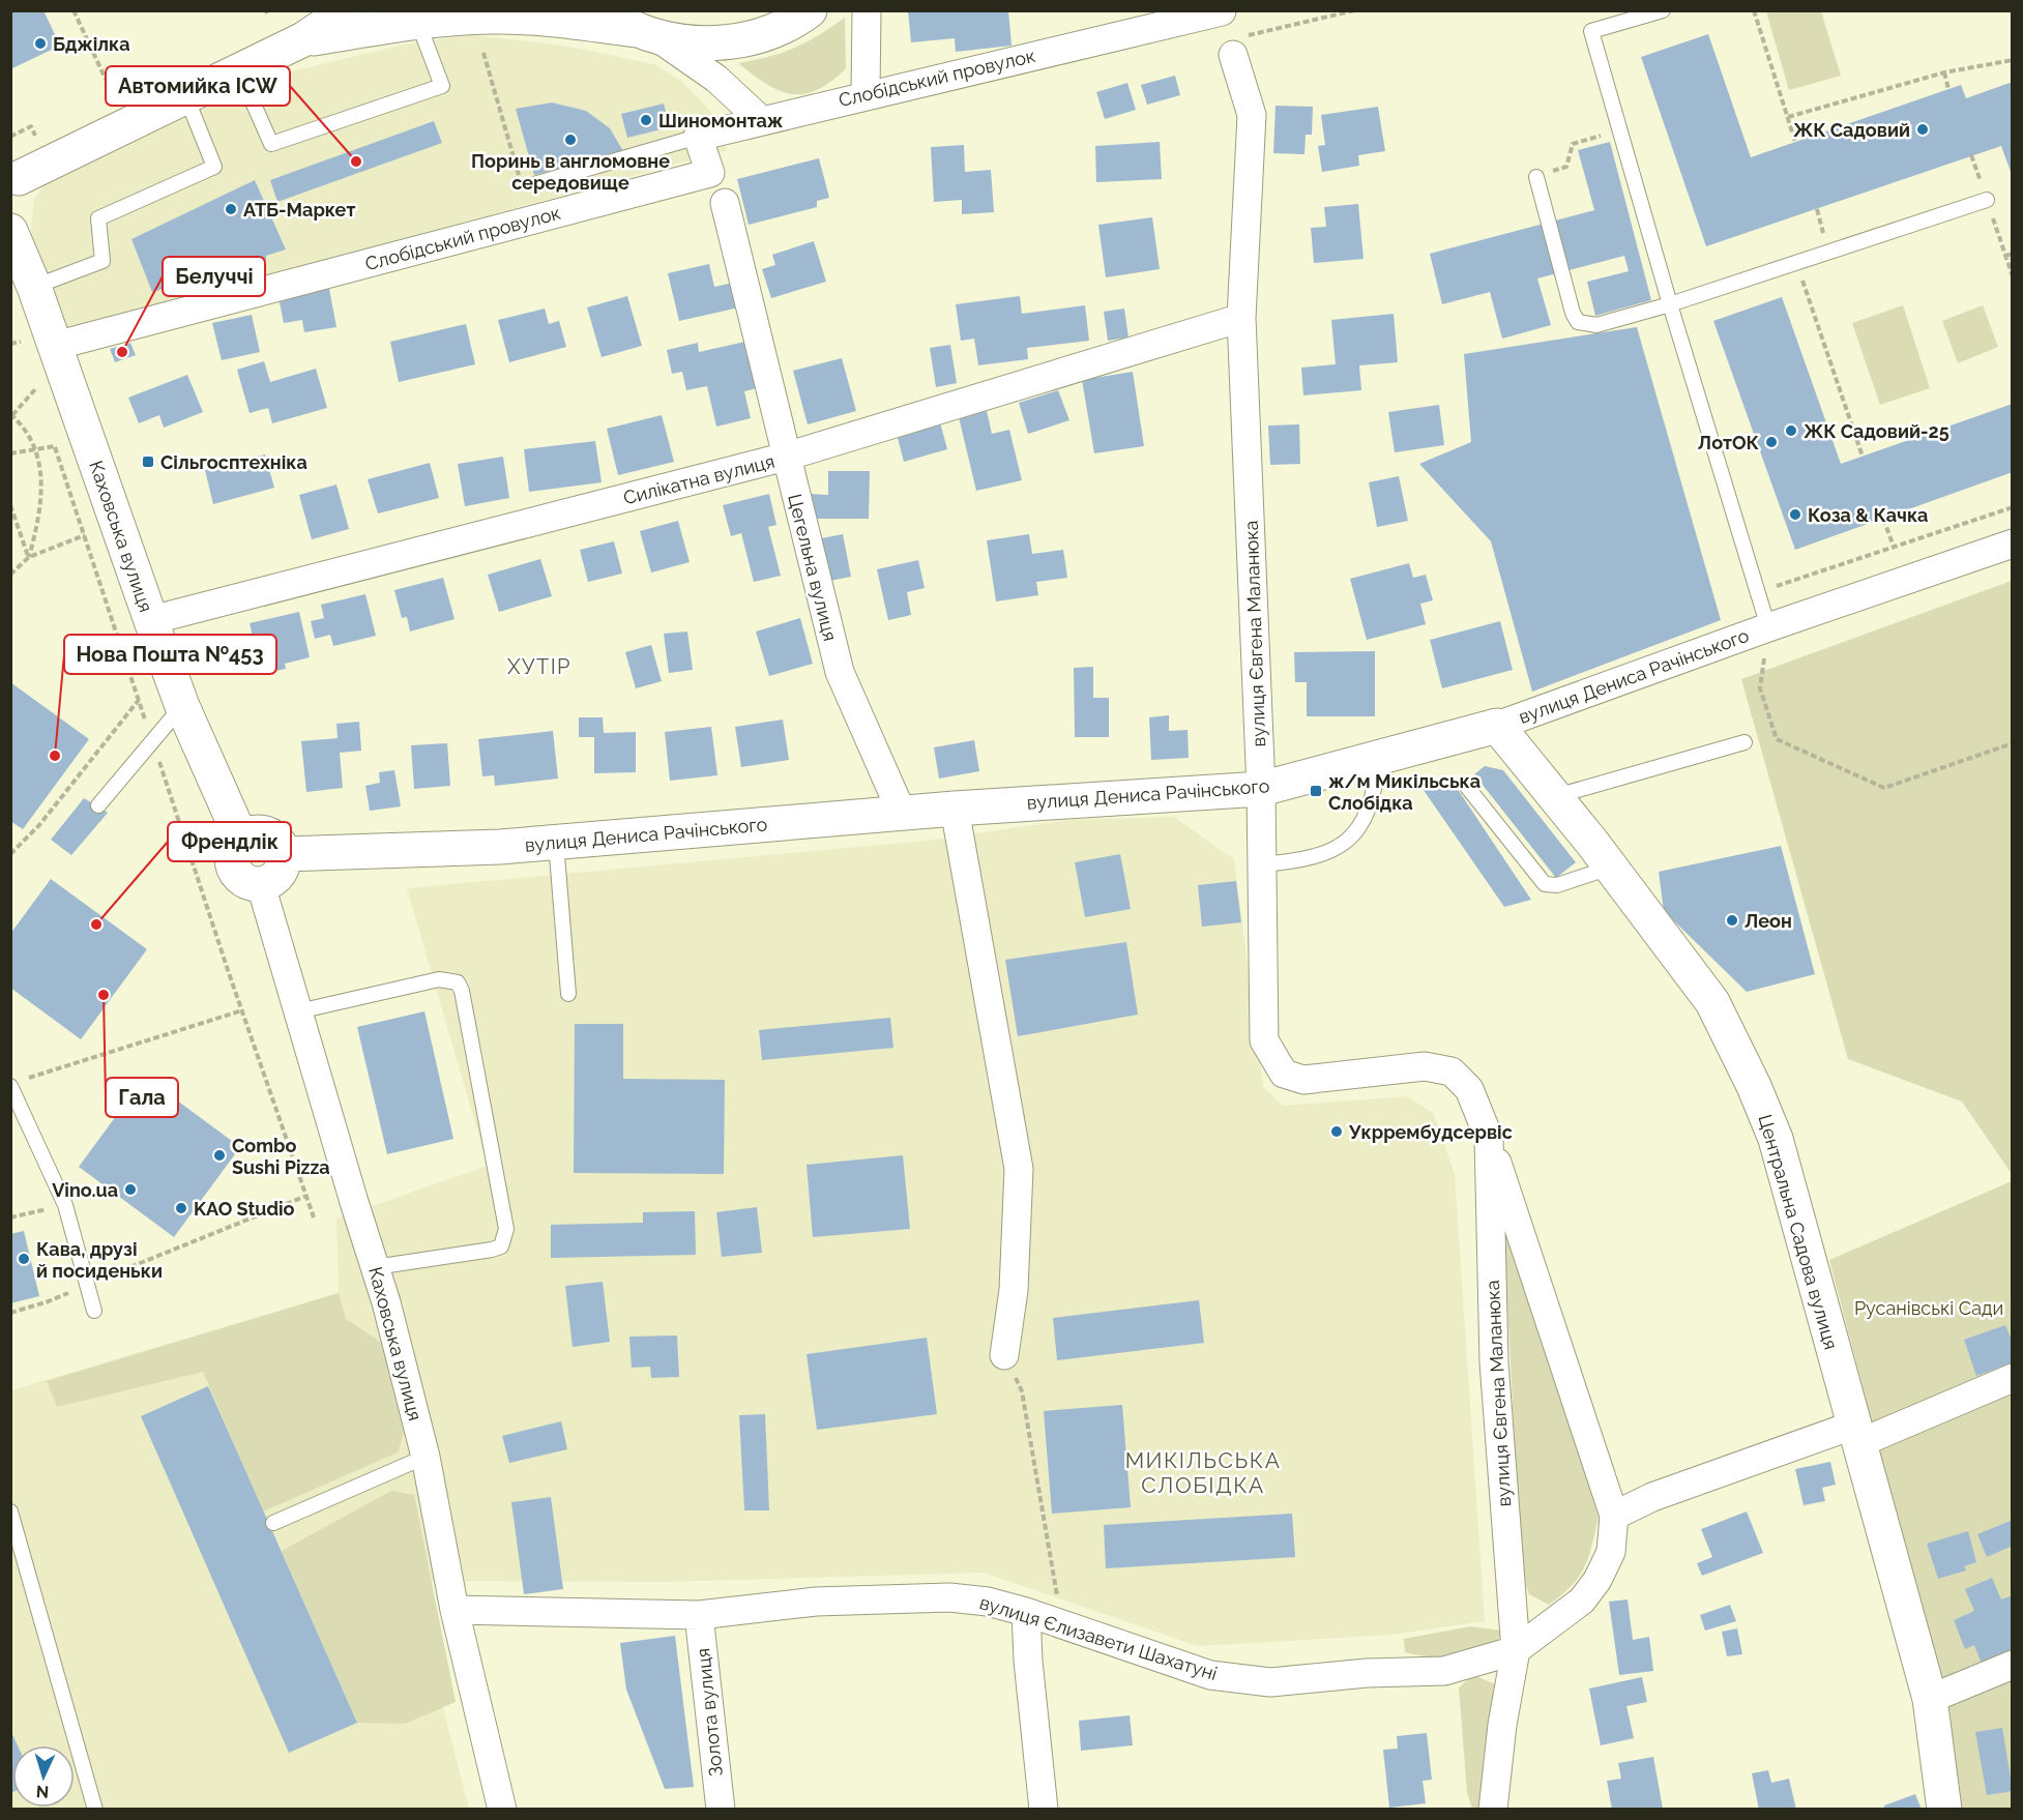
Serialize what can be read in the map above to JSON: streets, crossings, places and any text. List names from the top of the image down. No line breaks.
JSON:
{"streets":{"main road":["Каховська вулиця","вулиця Дениса Рачінського","Центральна Садова вулиця"],"street":["Слобідський провулок","Силікатна вулиця","Цегельна вулиця","вулиця Євгена Маланюка","вулиця Єлизавети Шахатуні","Золота вулиця"]},"crossings":[["Слобідський провулок","Каховська вулиця"],["Силікатна вулиця","Каховська вулиця"],["Силікатна вулиця","Цегельна вулиця"],["Силікатна вулиця","вулиця Євгена Маланюка"],["Каховська вулиця","вулиця Дениса Рачінського"],["Каховська вулиця","вулиця Єлизавети Шахатуні"],["Цегельна вулиця","вулиця Дениса Рачінського"],["вулиця Євгена Маланюка","вулиця Дениса Рачінського"],["вулиця Євгена Маланюка","вулиця Єлизавети Шахатуні"],["вулиця Дениса Рачінського","Центральна Садова вулиця"],["вулиця Єлизавети Шахатуні","Золота вулиця"]],"districts":["ХУТІР","МИКІЛЬСЬКА СЛОБІДКА"],"parks":["Русанівські Сади"],"places":{"other":["Бджілка","Шиномонтаж","ЖК Садовий","Поринь в англомовне середовище","Автомийка ICW","АТБ-Маркет","Белуччі","ЖК Садовий-25","ЛотОК","Коза & Качка","Нова Пошта №453","Леон","Френдлік","Гала","Укррембудсервіс","Combo Sushi Pizza","Vino.ua","KAO Studio","Кава, друзі й посиденьки"],"transit":["Сільгосптехніка","ж/м Микільська Слобідка"]},"north":"bottom"}
